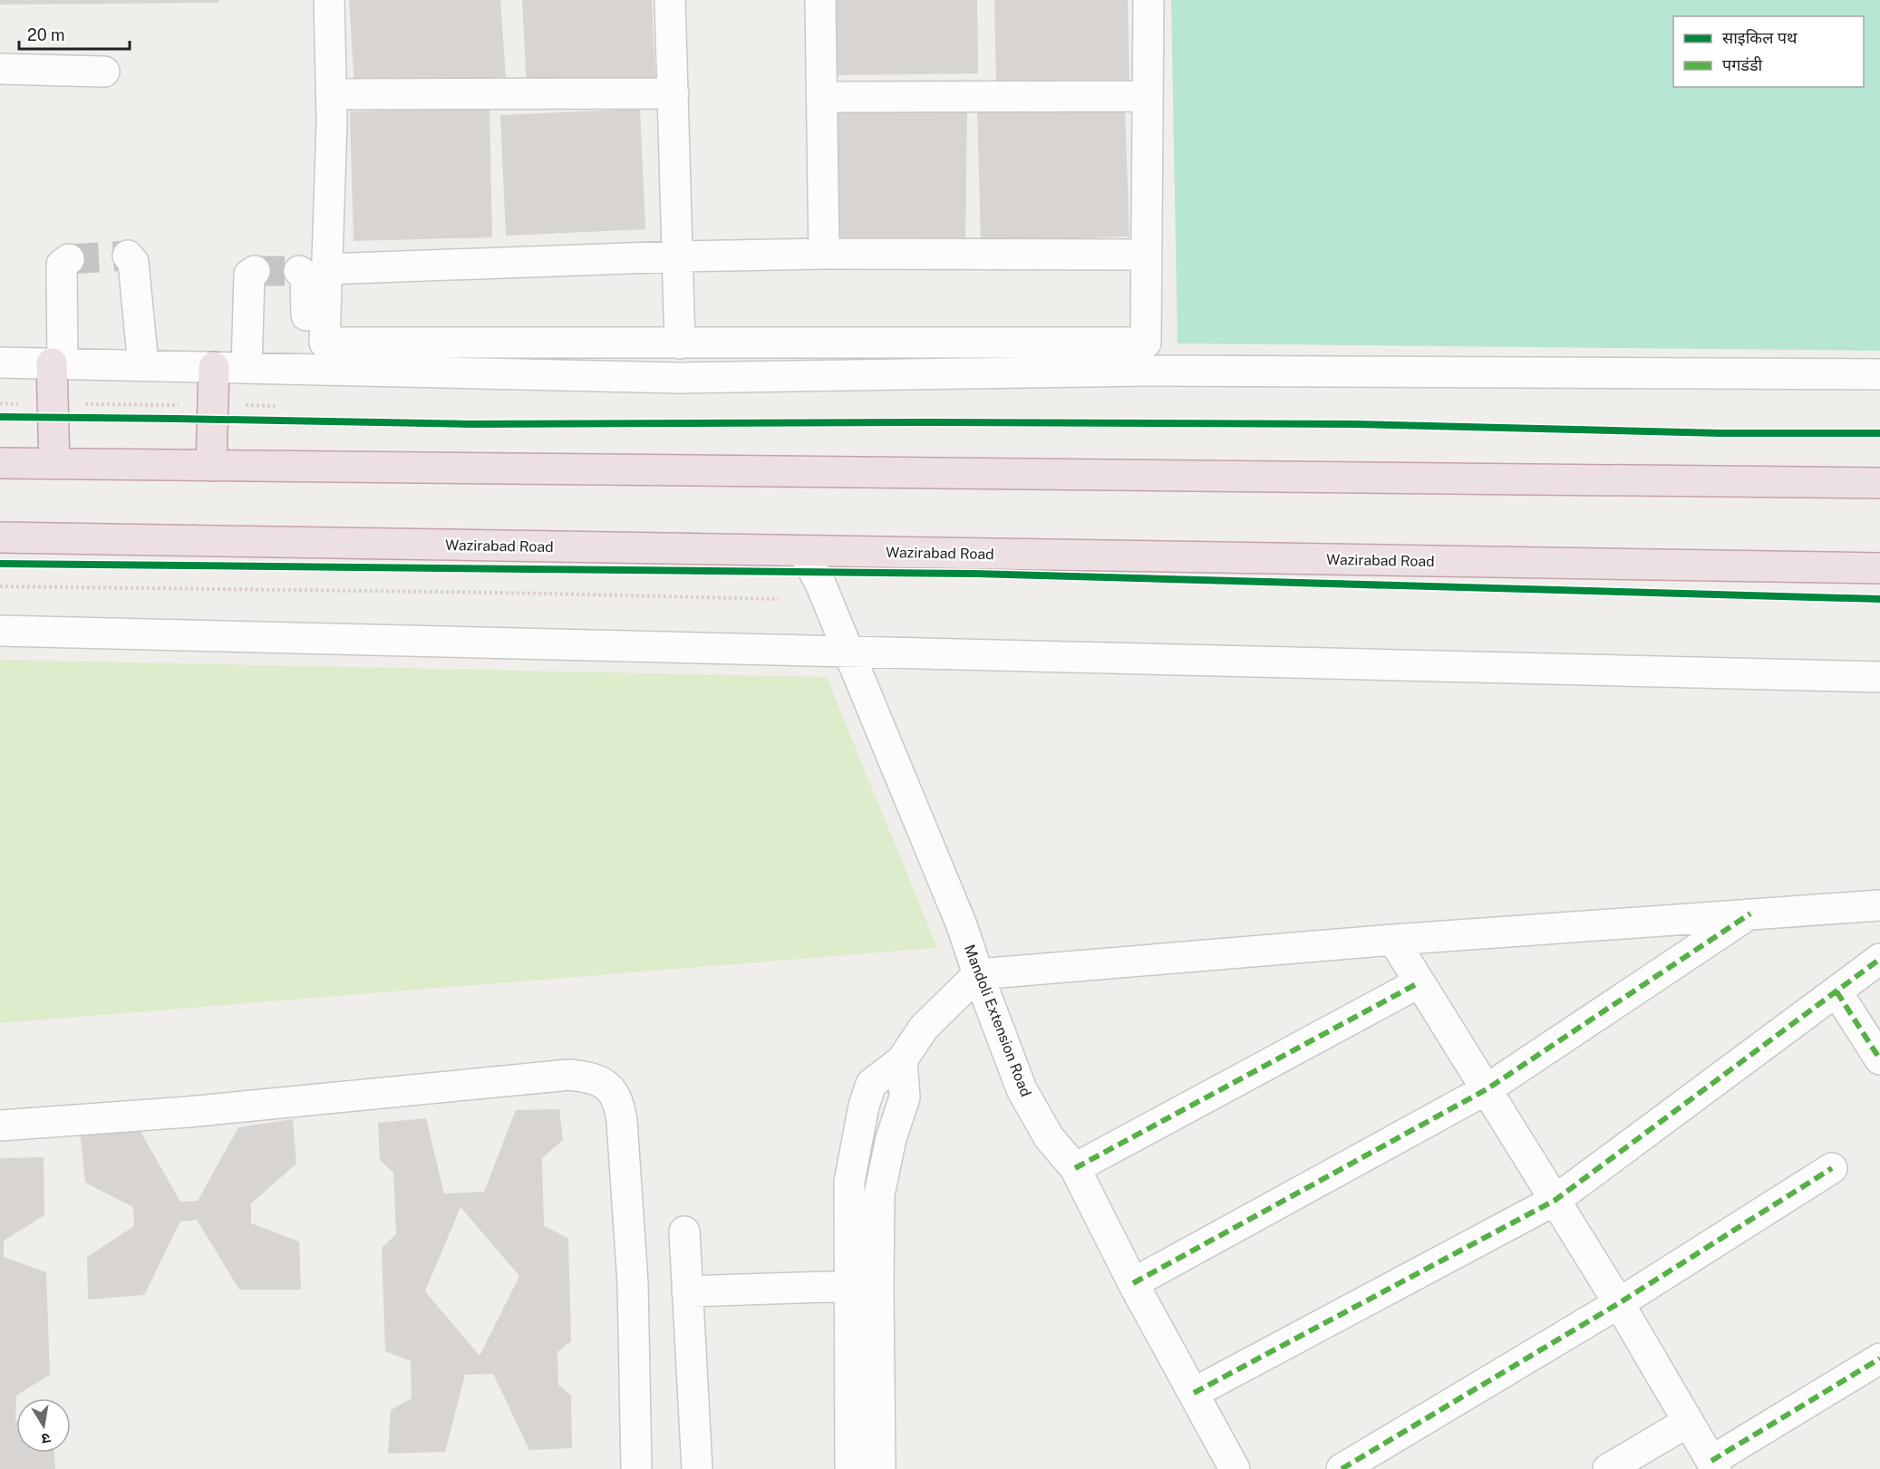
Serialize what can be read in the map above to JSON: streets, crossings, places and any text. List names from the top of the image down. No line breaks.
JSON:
{"streets":{"highway":["Wazirabad Road"],"street":["Mandoli Extension Road"]},"crossings":[["Wazirabad Road","Mandoli Extension Road"]],"legend":["साइकिल पथ","पगडंडी"],"scale_bar":"20 m","north":"bottom"}
